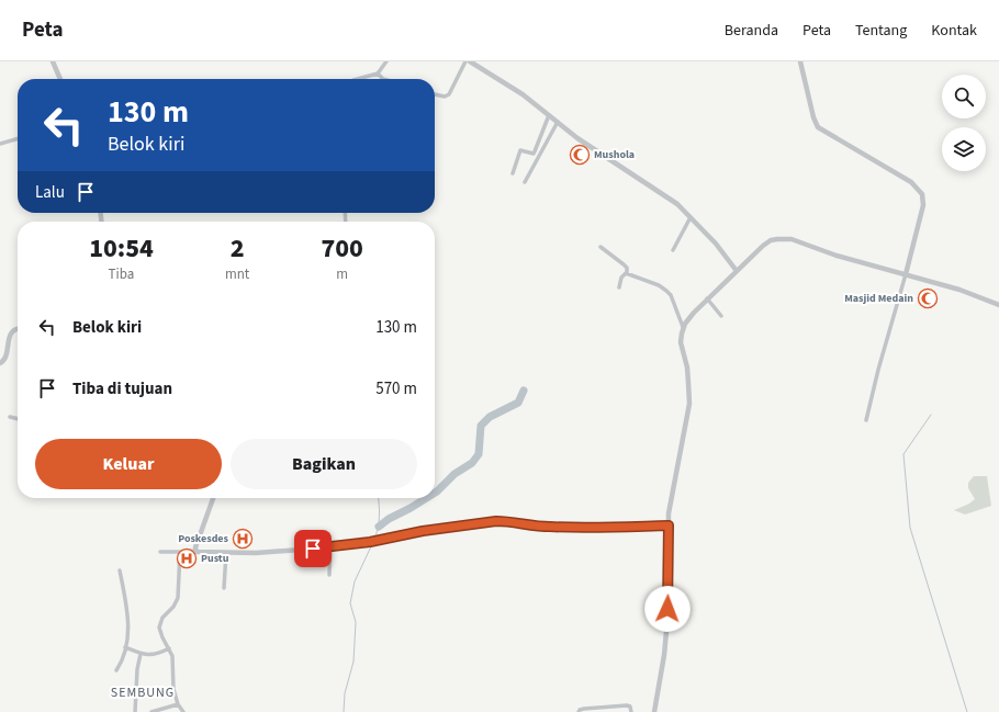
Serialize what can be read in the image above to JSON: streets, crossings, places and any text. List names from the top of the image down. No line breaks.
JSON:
{"districts":["SEMBUNG"],"places":{"mosque":["Mushola","Masjid Medain"],"hospital":["Poskesdes","Pustu"]},"page":{"header":"Peta","nav":["Beranda","Peta","Tentang","Kontak"],"turn":["130 m","Belok kiri"],"then":"Lalu","eta":["10:54","Tiba","2","mnt","700","m"],"list":[{"name":"Belok kiri","value":"130 m"},{"name":"Tiba di tujuan","value":"570 m"}],"buttons":["Keluar","Bagikan"]}}
